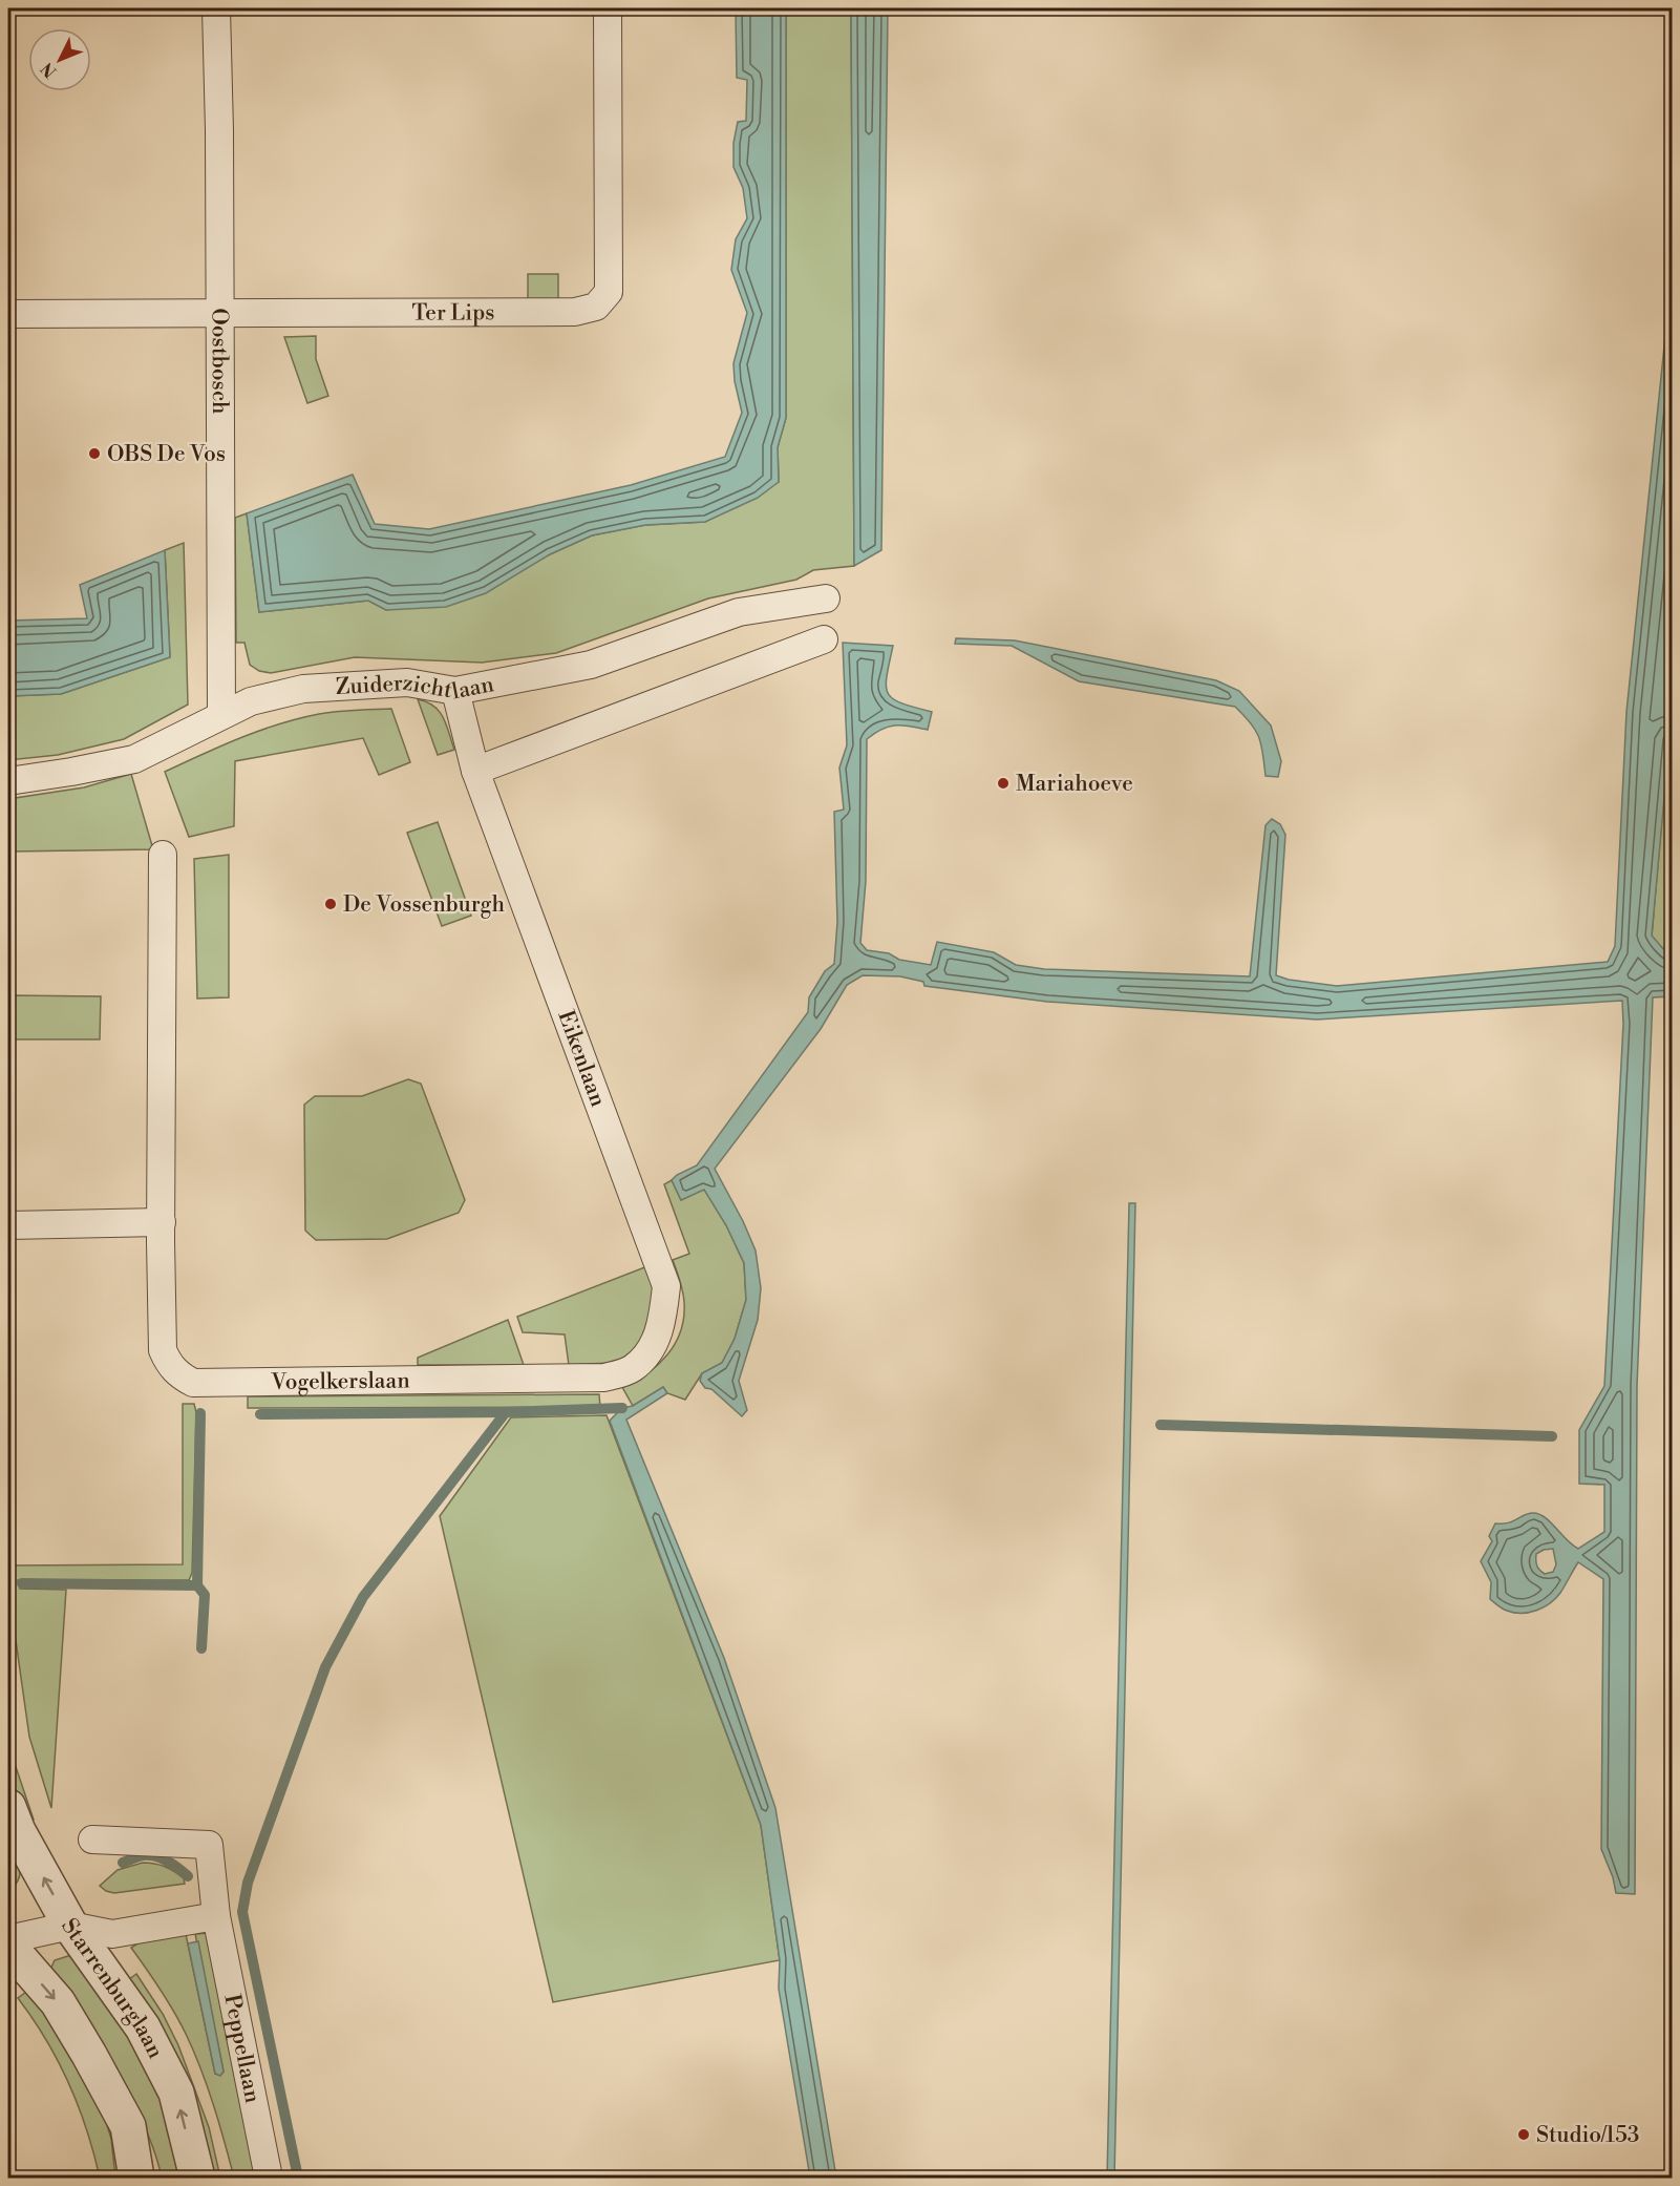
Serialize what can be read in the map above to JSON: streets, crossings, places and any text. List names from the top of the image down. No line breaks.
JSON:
{"streets":{"street":["Ter Lips","Oostbosch","Zuiderzichtlaan","Eikenlaan","Vogelkerslaan","Starrenburglaan","Peppellaan"]},"crossings":[["Ter Lips","Oostbosch"],["Oostbosch","Zuiderzichtlaan"],["Zuiderzichtlaan","Eikenlaan"],["Eikenlaan","Vogelkerslaan"]],"places":["OBS De Vos","Mariahoeve","De Vossenburgh","Studio/153"],"north":"bottom left"}
